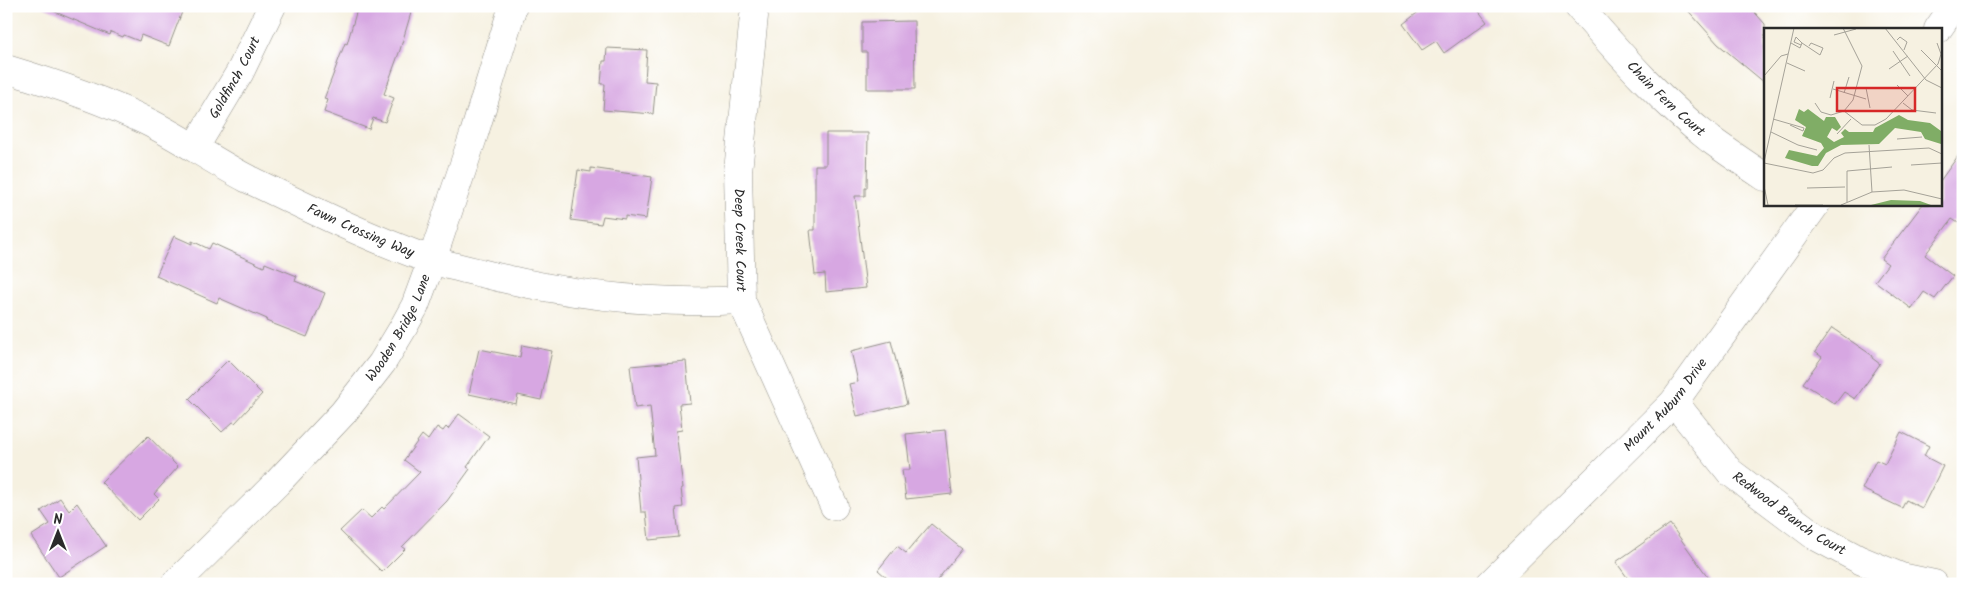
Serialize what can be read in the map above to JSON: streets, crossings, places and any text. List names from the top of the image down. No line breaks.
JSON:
{"streets":{"street":["Goldfinch Court","Chain Fern Court","Fawn Crossing Way","Deep Creek Court","Wooden Bridge Lane","Mount Auburn Drive","Redwood Branch Court"]},"crossings":[["Goldfinch Court","Fawn Crossing Way"],["Fawn Crossing Way","Deep Creek Court"],["Fawn Crossing Way","Wooden Bridge Lane"],["Mount Auburn Drive","Redwood Branch Court"]],"north":"top"}
